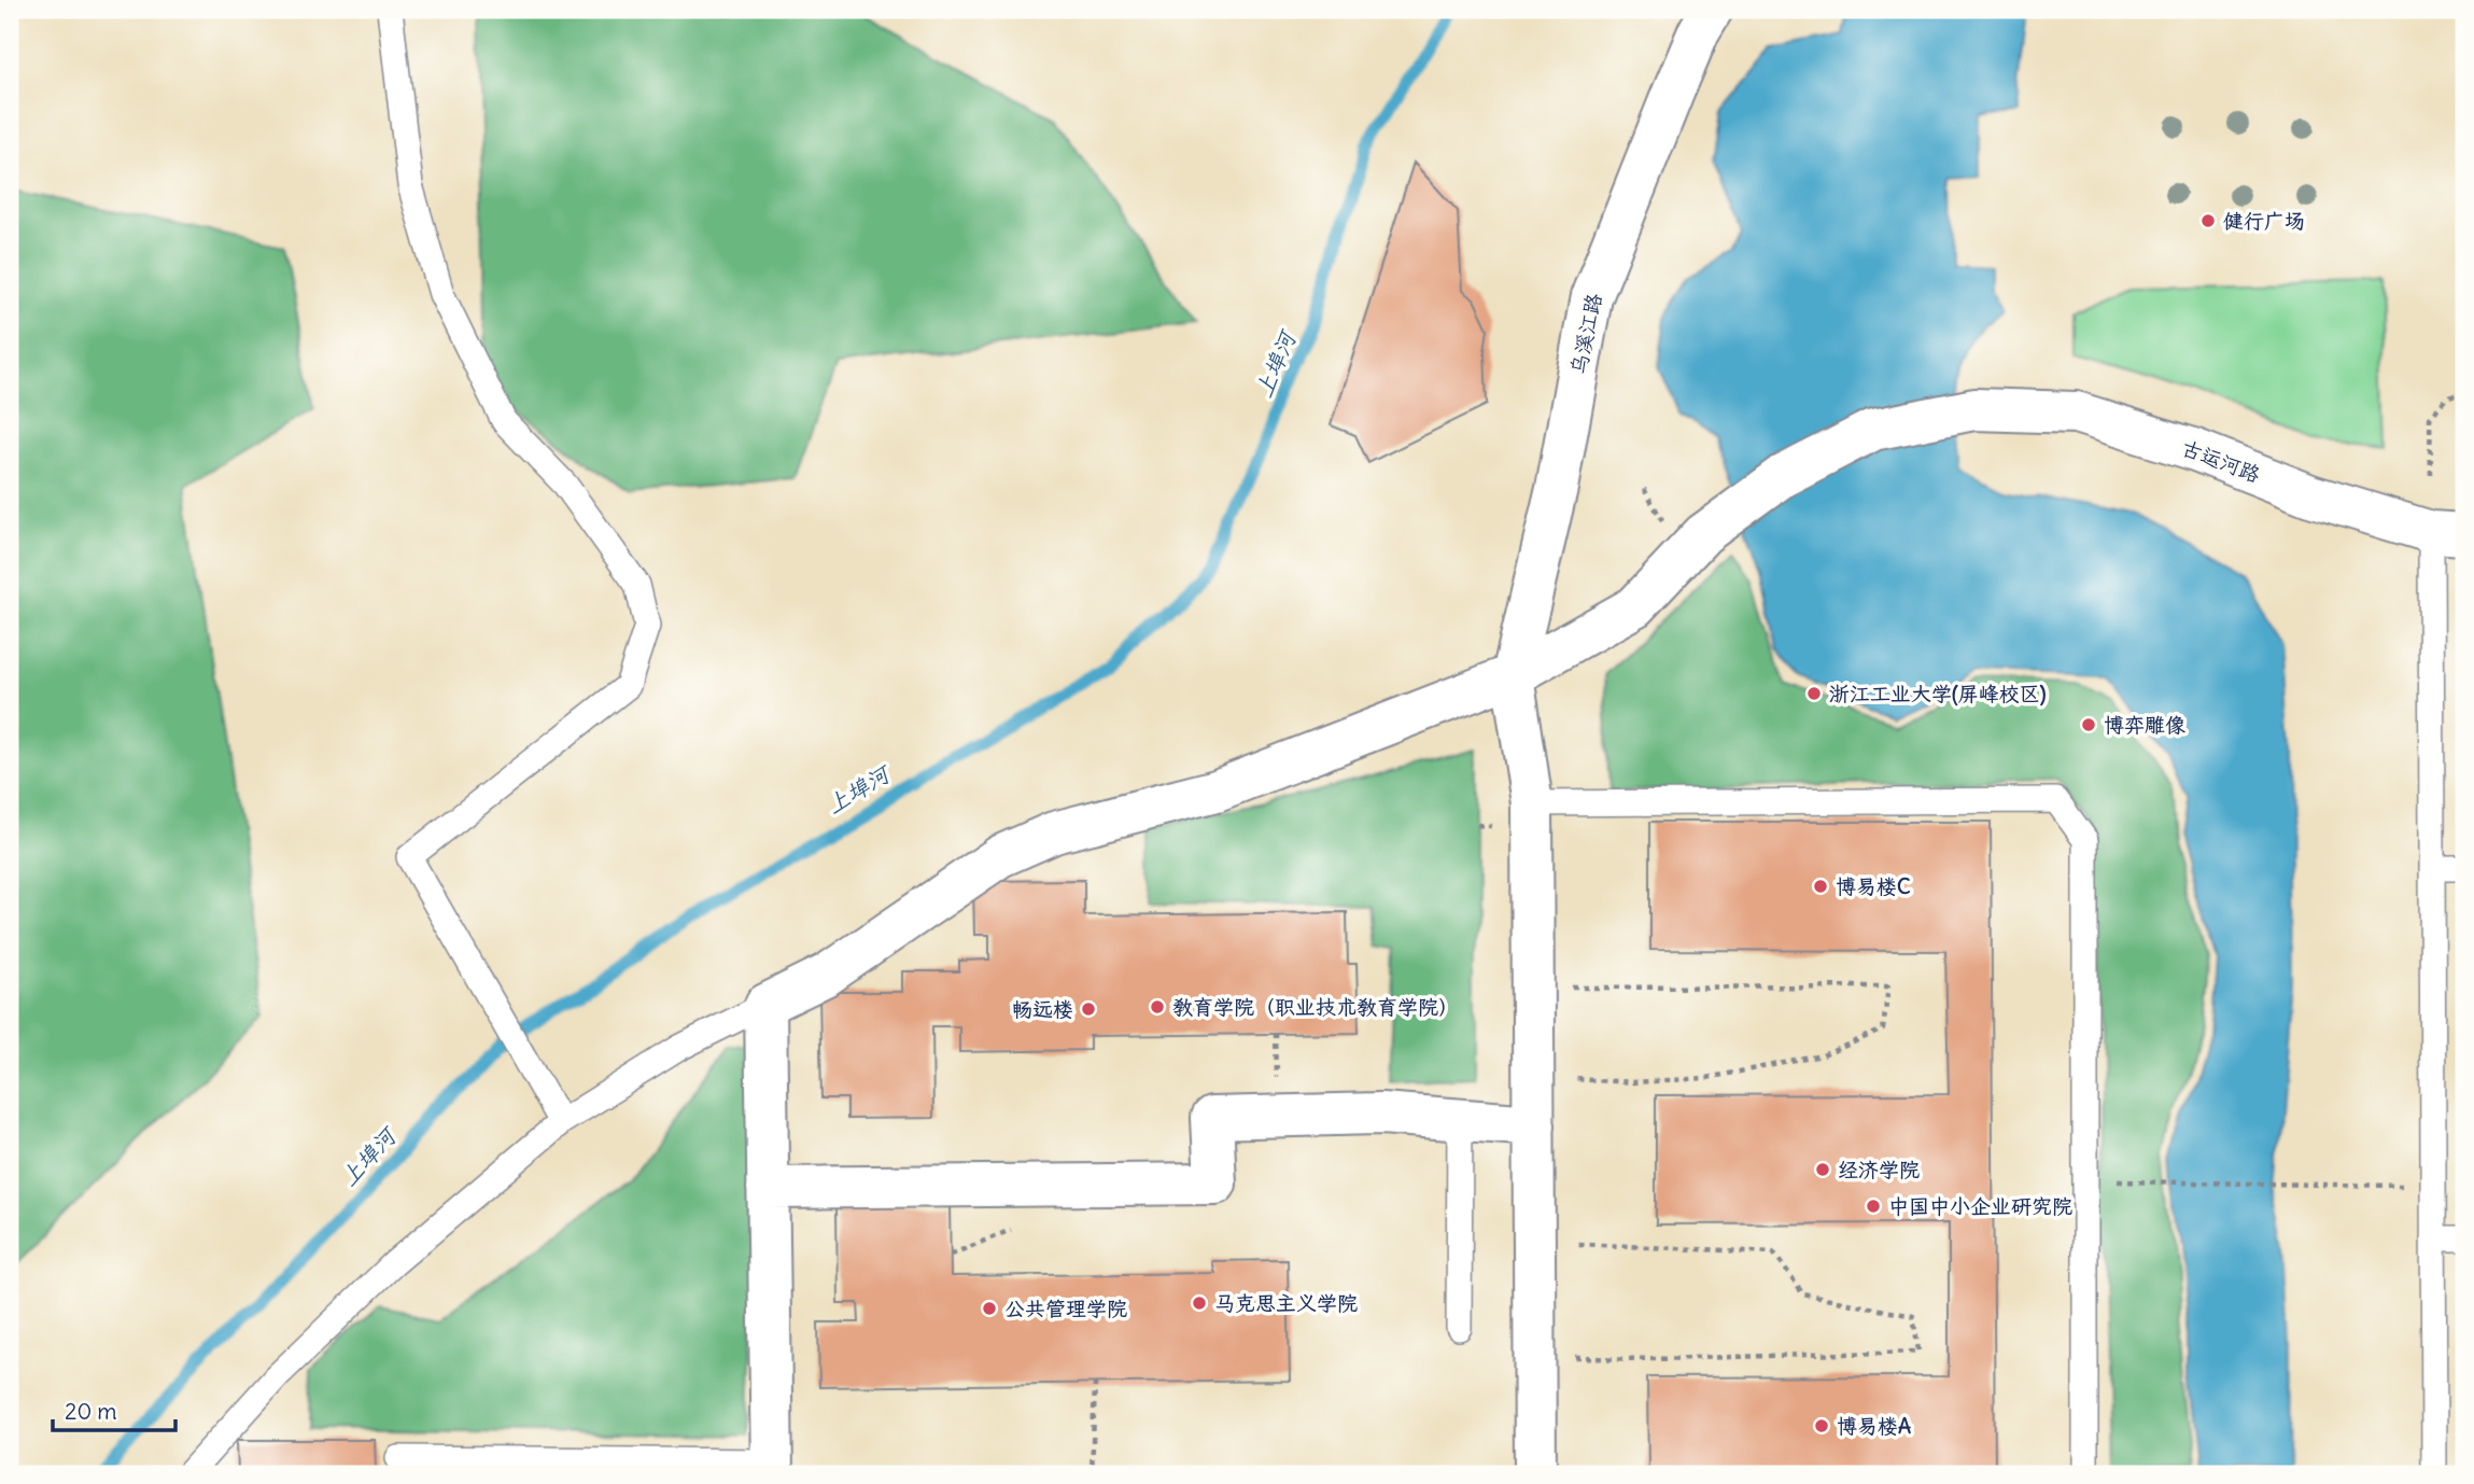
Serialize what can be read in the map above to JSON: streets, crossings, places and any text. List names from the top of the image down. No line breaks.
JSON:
{"streets":{"street":["乌溪江路","古运河路"]},"crossings":[["乌溪江路","古运河路"]],"water":["上埠河"],"places":["健行广场","浙江工业大学(屏峰校区)","博弈雕像","博易楼C","教育学院（职业技术教育学院）","畅远楼","经济学院","中国中小企业研究院","马克思主义学院","公共管理学院","博易楼A"],"scale_bar":"20 m"}
